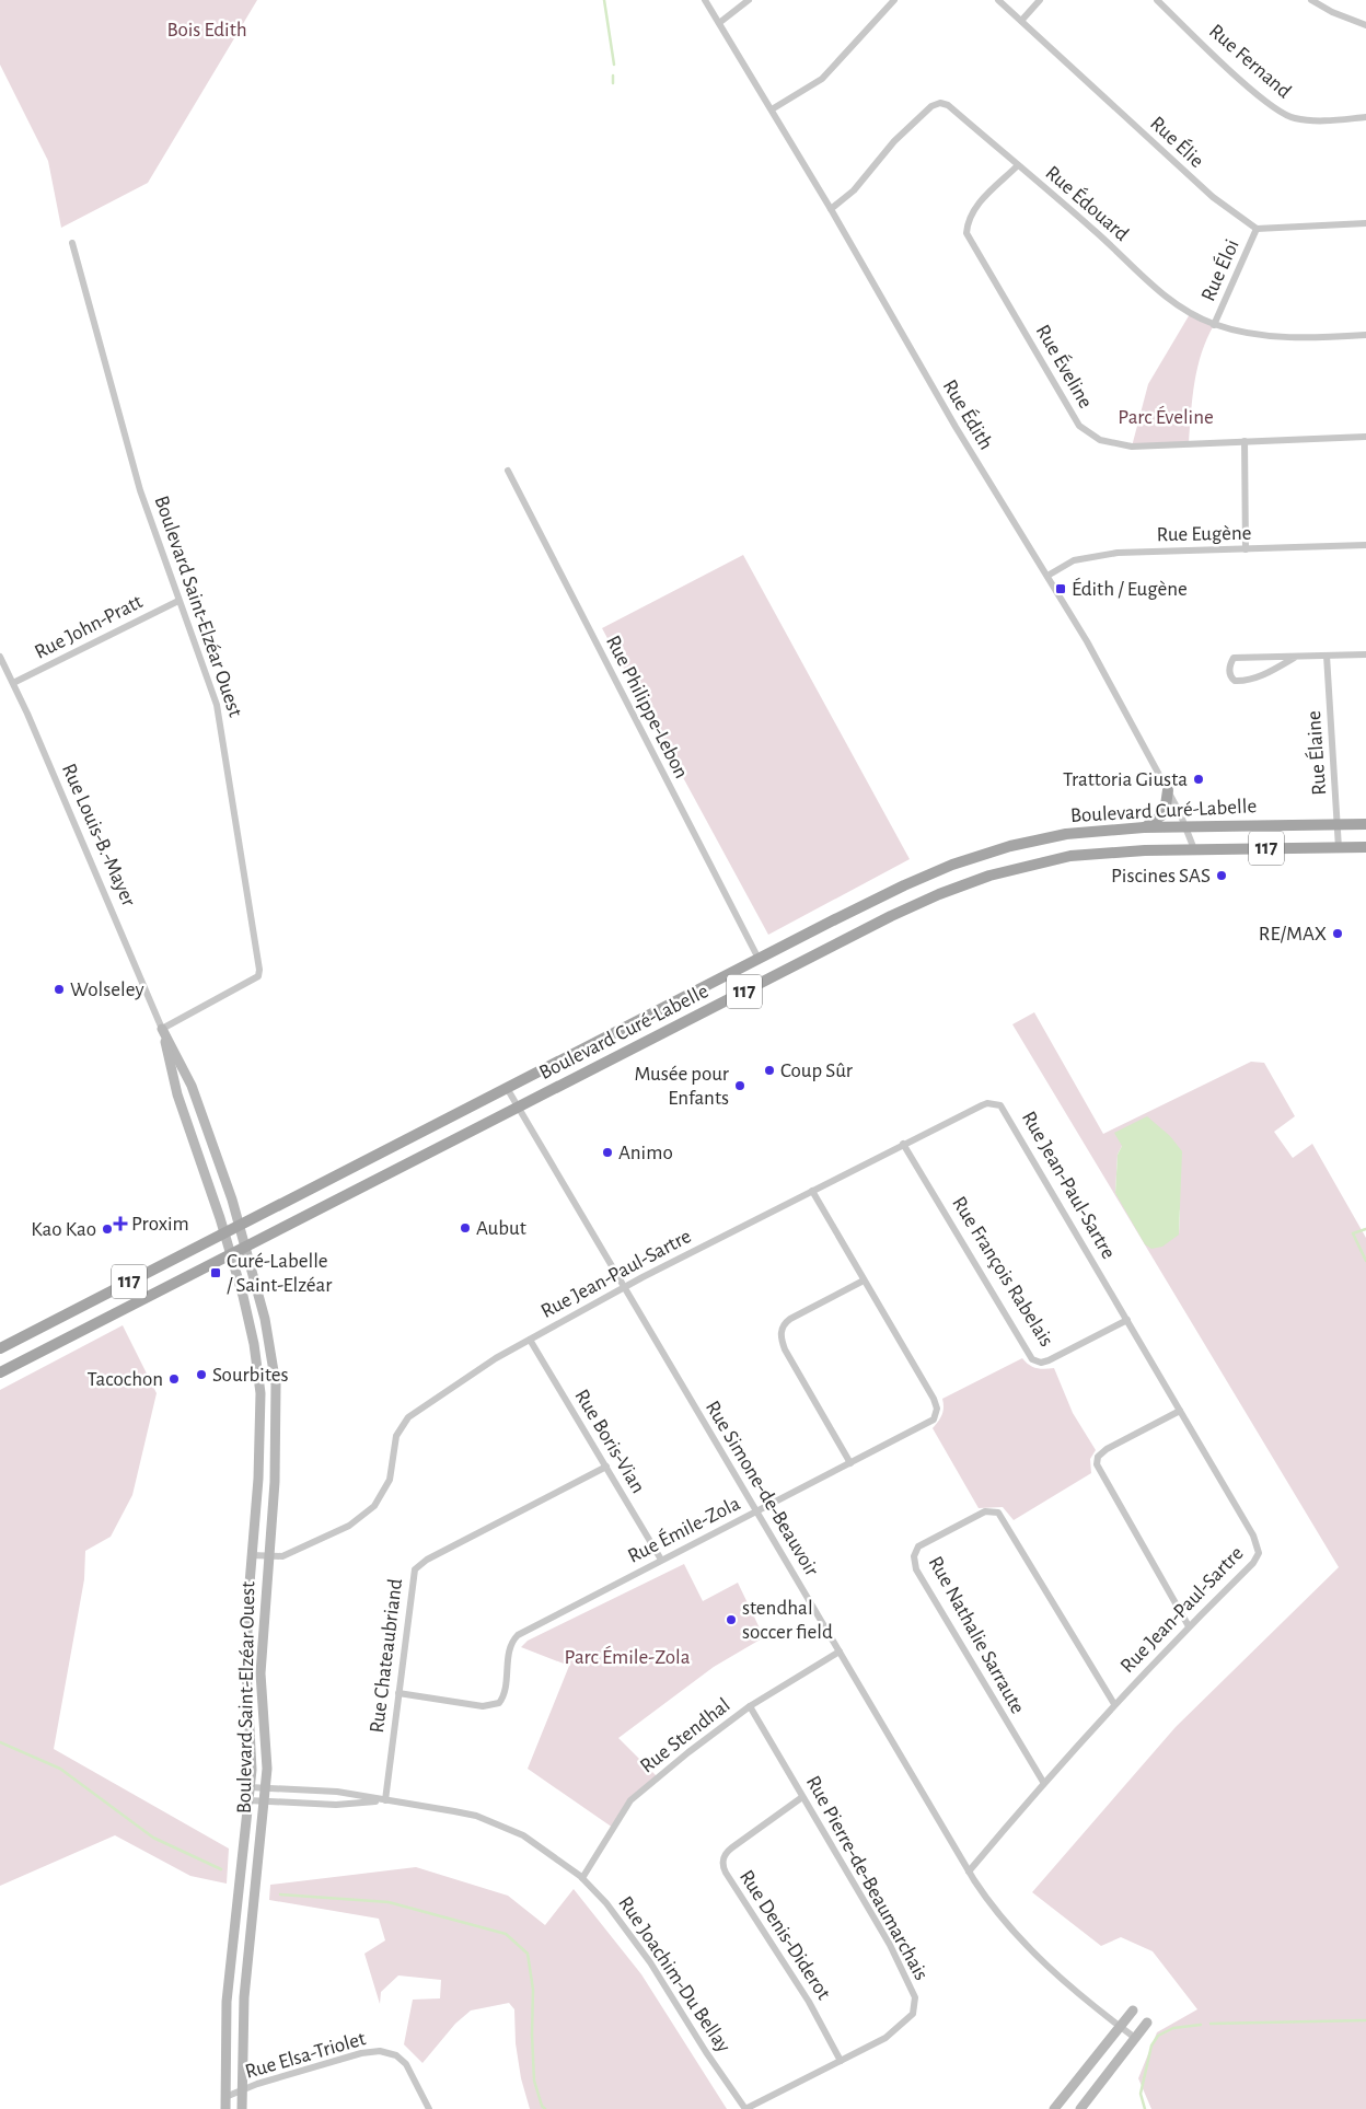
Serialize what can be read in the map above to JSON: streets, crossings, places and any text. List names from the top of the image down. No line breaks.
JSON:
{"streets":{"main road":["Boulevard Curé-Labelle","117"],"street":["Rue Fernand","Rue Élie","Rue Édouard","Rue Éloi","Rue Éveline","Rue Édith","Rue Eugène","Boulevard Saint-Elzéar Ouest","Rue John-Pratt","Rue Philippe-Lebon","Rue Élaine","Rue Louis-B.-Mayer","Rue Jean-Paul-Sartre","Rue François Rabelais","Rue Boris-Vian","Rue Simone-de-Beauvoir","Rue Émile-Zola","Rue Nathalie Sarraute","Rue Chateaubriand","Rue Stendhal","Rue Pierre-de-Beaumarchais","Rue Denis-Diderot","Rue Joachim-Du Bellay","Rue Elsa-Triolet"]},"crossings":[["Rue Élie","Rue Éloi"],["Rue Édouard","Rue Éloi"],["Rue Édouard","Rue Éveline"],["Rue Édouard","Rue Édith"],["Rue Édith","Rue Eugène"],["Rue Édith","Boulevard Curé-Labelle"],["Boulevard Saint-Elzéar Ouest","Rue John-Pratt"],["Boulevard Saint-Elzéar Ouest","Boulevard Curé-Labelle"],["Boulevard Saint-Elzéar Ouest","Rue Louis-B.-Mayer"],["Boulevard Saint-Elzéar Ouest","Rue Jean-Paul-Sartre"],["Boulevard Saint-Elzéar Ouest","Rue Joachim-Du Bellay"],["Boulevard Saint-Elzéar Ouest","Rue Elsa-Triolet"],["Rue John-Pratt","Rue Louis-B.-Mayer"],["Rue Philippe-Lebon","Boulevard Curé-Labelle"],["Rue Élaine","Boulevard Curé-Labelle"],["Boulevard Curé-Labelle","Rue Louis-B.-Mayer"],["Boulevard Curé-Labelle","Rue Simone-de-Beauvoir"],["Rue Jean-Paul-Sartre","Rue François Rabelais"],["Rue Jean-Paul-Sartre","Rue Boris-Vian"],["Rue Jean-Paul-Sartre","Rue Simone-de-Beauvoir"],["Rue Jean-Paul-Sartre","Rue Émile-Zola"],["Rue Jean-Paul-Sartre","Rue Nathalie Sarraute"],["Rue Boris-Vian","Rue Émile-Zola"],["Rue Boris-Vian","Rue Chateaubriand"],["Rue Simone-de-Beauvoir","Rue Émile-Zola"],["Rue Simone-de-Beauvoir","Rue Stendhal"],["Rue Émile-Zola","Rue Chateaubriand"],["Rue Chateaubriand","Rue Joachim-Du Bellay"],["Rue Stendhal","Rue Pierre-de-Beaumarchais"],["Rue Stendhal","Rue Joachim-Du Bellay"],["Rue Pierre-de-Beaumarchais","Rue Denis-Diderot"],["Rue Pierre-de-Beaumarchais","Rue Joachim-Du Bellay"]],"parks":["Bois Edith","Parc Éveline","Parc Émile-Zola"],"places":{"transit":["Édith / Eugène","Curé-Labelle / Saint-Elzéar"],"other":["Trattoria Giusta","Piscines SAS","RE/MAX","Wolseley","Coup Sûr","Musée pour Enfants","Animo","Aubut","Kao Kao","Sourbites","Tacochon","stendhal soccer field"],"health":["Proxim"]}}
